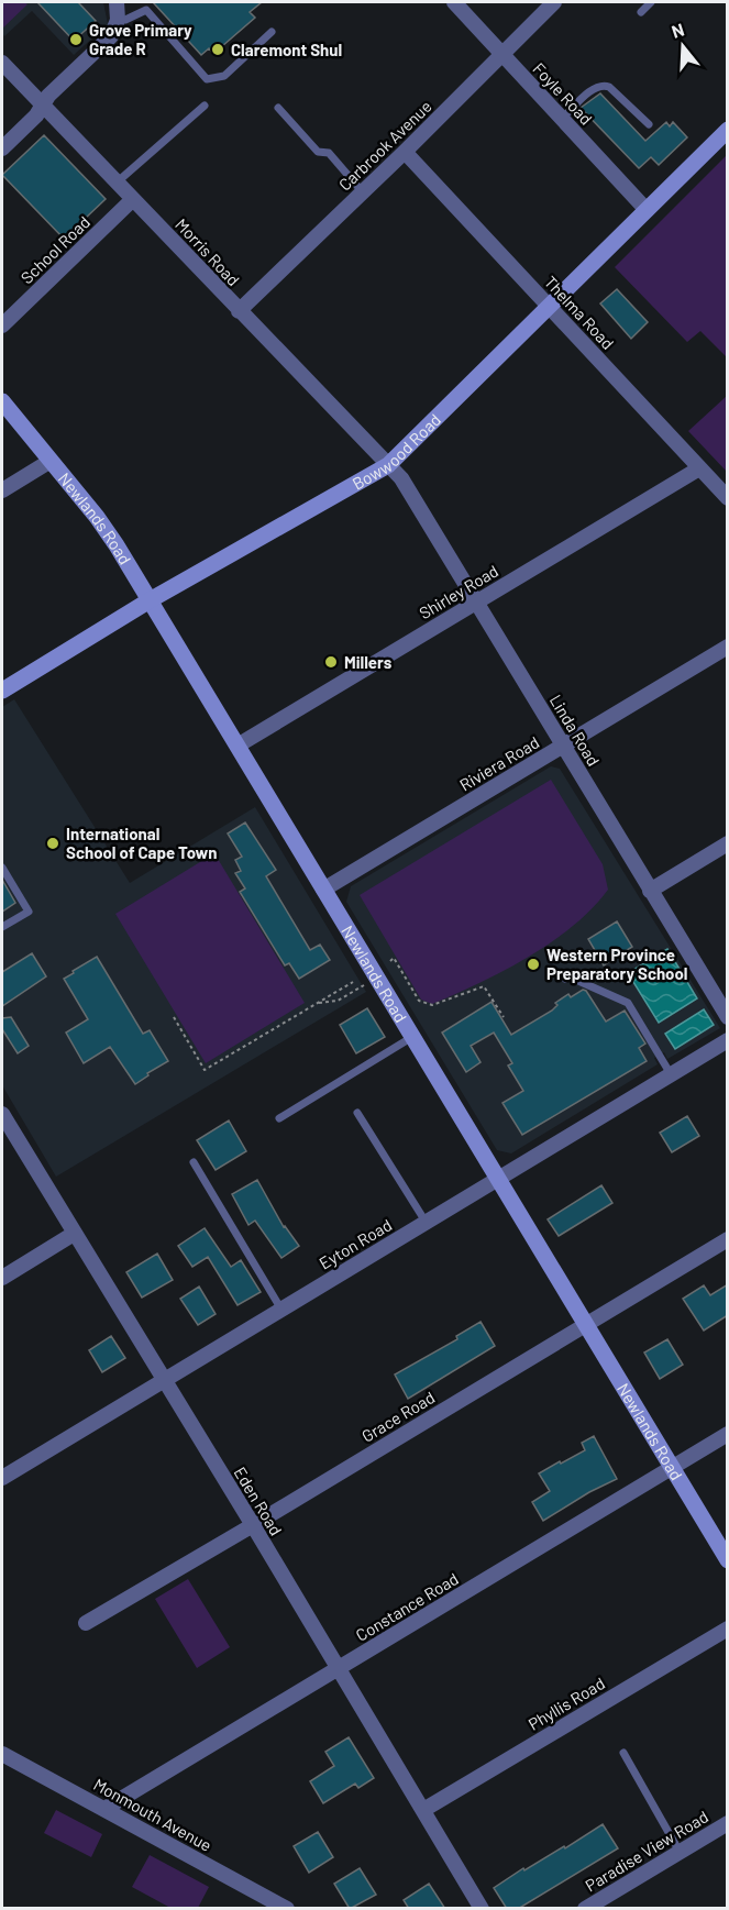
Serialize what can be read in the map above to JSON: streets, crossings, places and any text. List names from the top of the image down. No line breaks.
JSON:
{"streets":{"main road":["Bowwood Road","Newlands Road"],"street":["Foyle Road","Carbrook Avenue","School Road","Morris Road","Thelma Road","Shirley Road","Linda Road","Riviera Road","Eyton Road","Grace Road","Eden Road","Constance Road","Phyllis Road","Monmouth Avenue","Paradise View Road"]},"crossings":[["Foyle Road","Carbrook Avenue"],["Foyle Road","Bowwood Road"],["Carbrook Avenue","Morris Road"],["Carbrook Avenue","Thelma Road"],["School Road","Morris Road"],["Morris Road","Bowwood Road"],["Morris Road","Linda Road"],["Thelma Road","Bowwood Road"],["Thelma Road","Shirley Road"],["Bowwood Road","Newlands Road"],["Bowwood Road","Linda Road"],["Newlands Road","Shirley Road"],["Newlands Road","Riviera Road"],["Newlands Road","Eyton Road"],["Newlands Road","Grace Road"],["Newlands Road","Constance Road"],["Shirley Road","Linda Road"],["Linda Road","Riviera Road"],["Eyton Road","Eden Road"],["Grace Road","Eden Road"],["Eden Road","Constance Road"],["Eden Road","Phyllis Road"],["Constance Road","Monmouth Avenue"]],"places":["Grove Primary Grade R","Claremont Shul","Millers","International School of Cape Town","Western Province Preparatory School"],"north":"top"}
